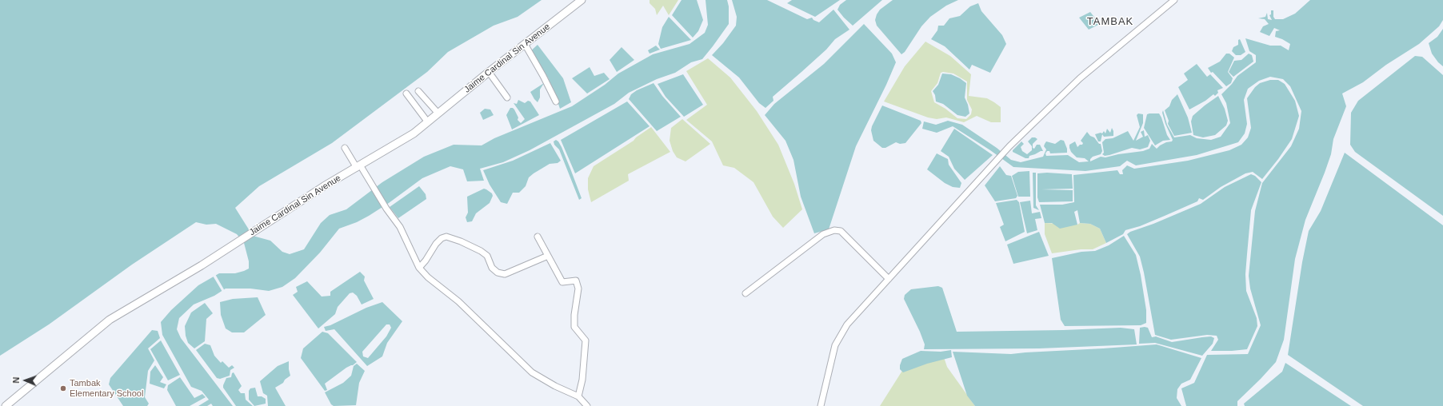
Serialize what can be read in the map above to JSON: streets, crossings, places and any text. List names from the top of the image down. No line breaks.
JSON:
{"streets":{"main road":["Jaime Cardinal Sin Avenue"]},"districts":["TAMBAK"],"places":["Tambak Elementary School"],"north":"left"}
